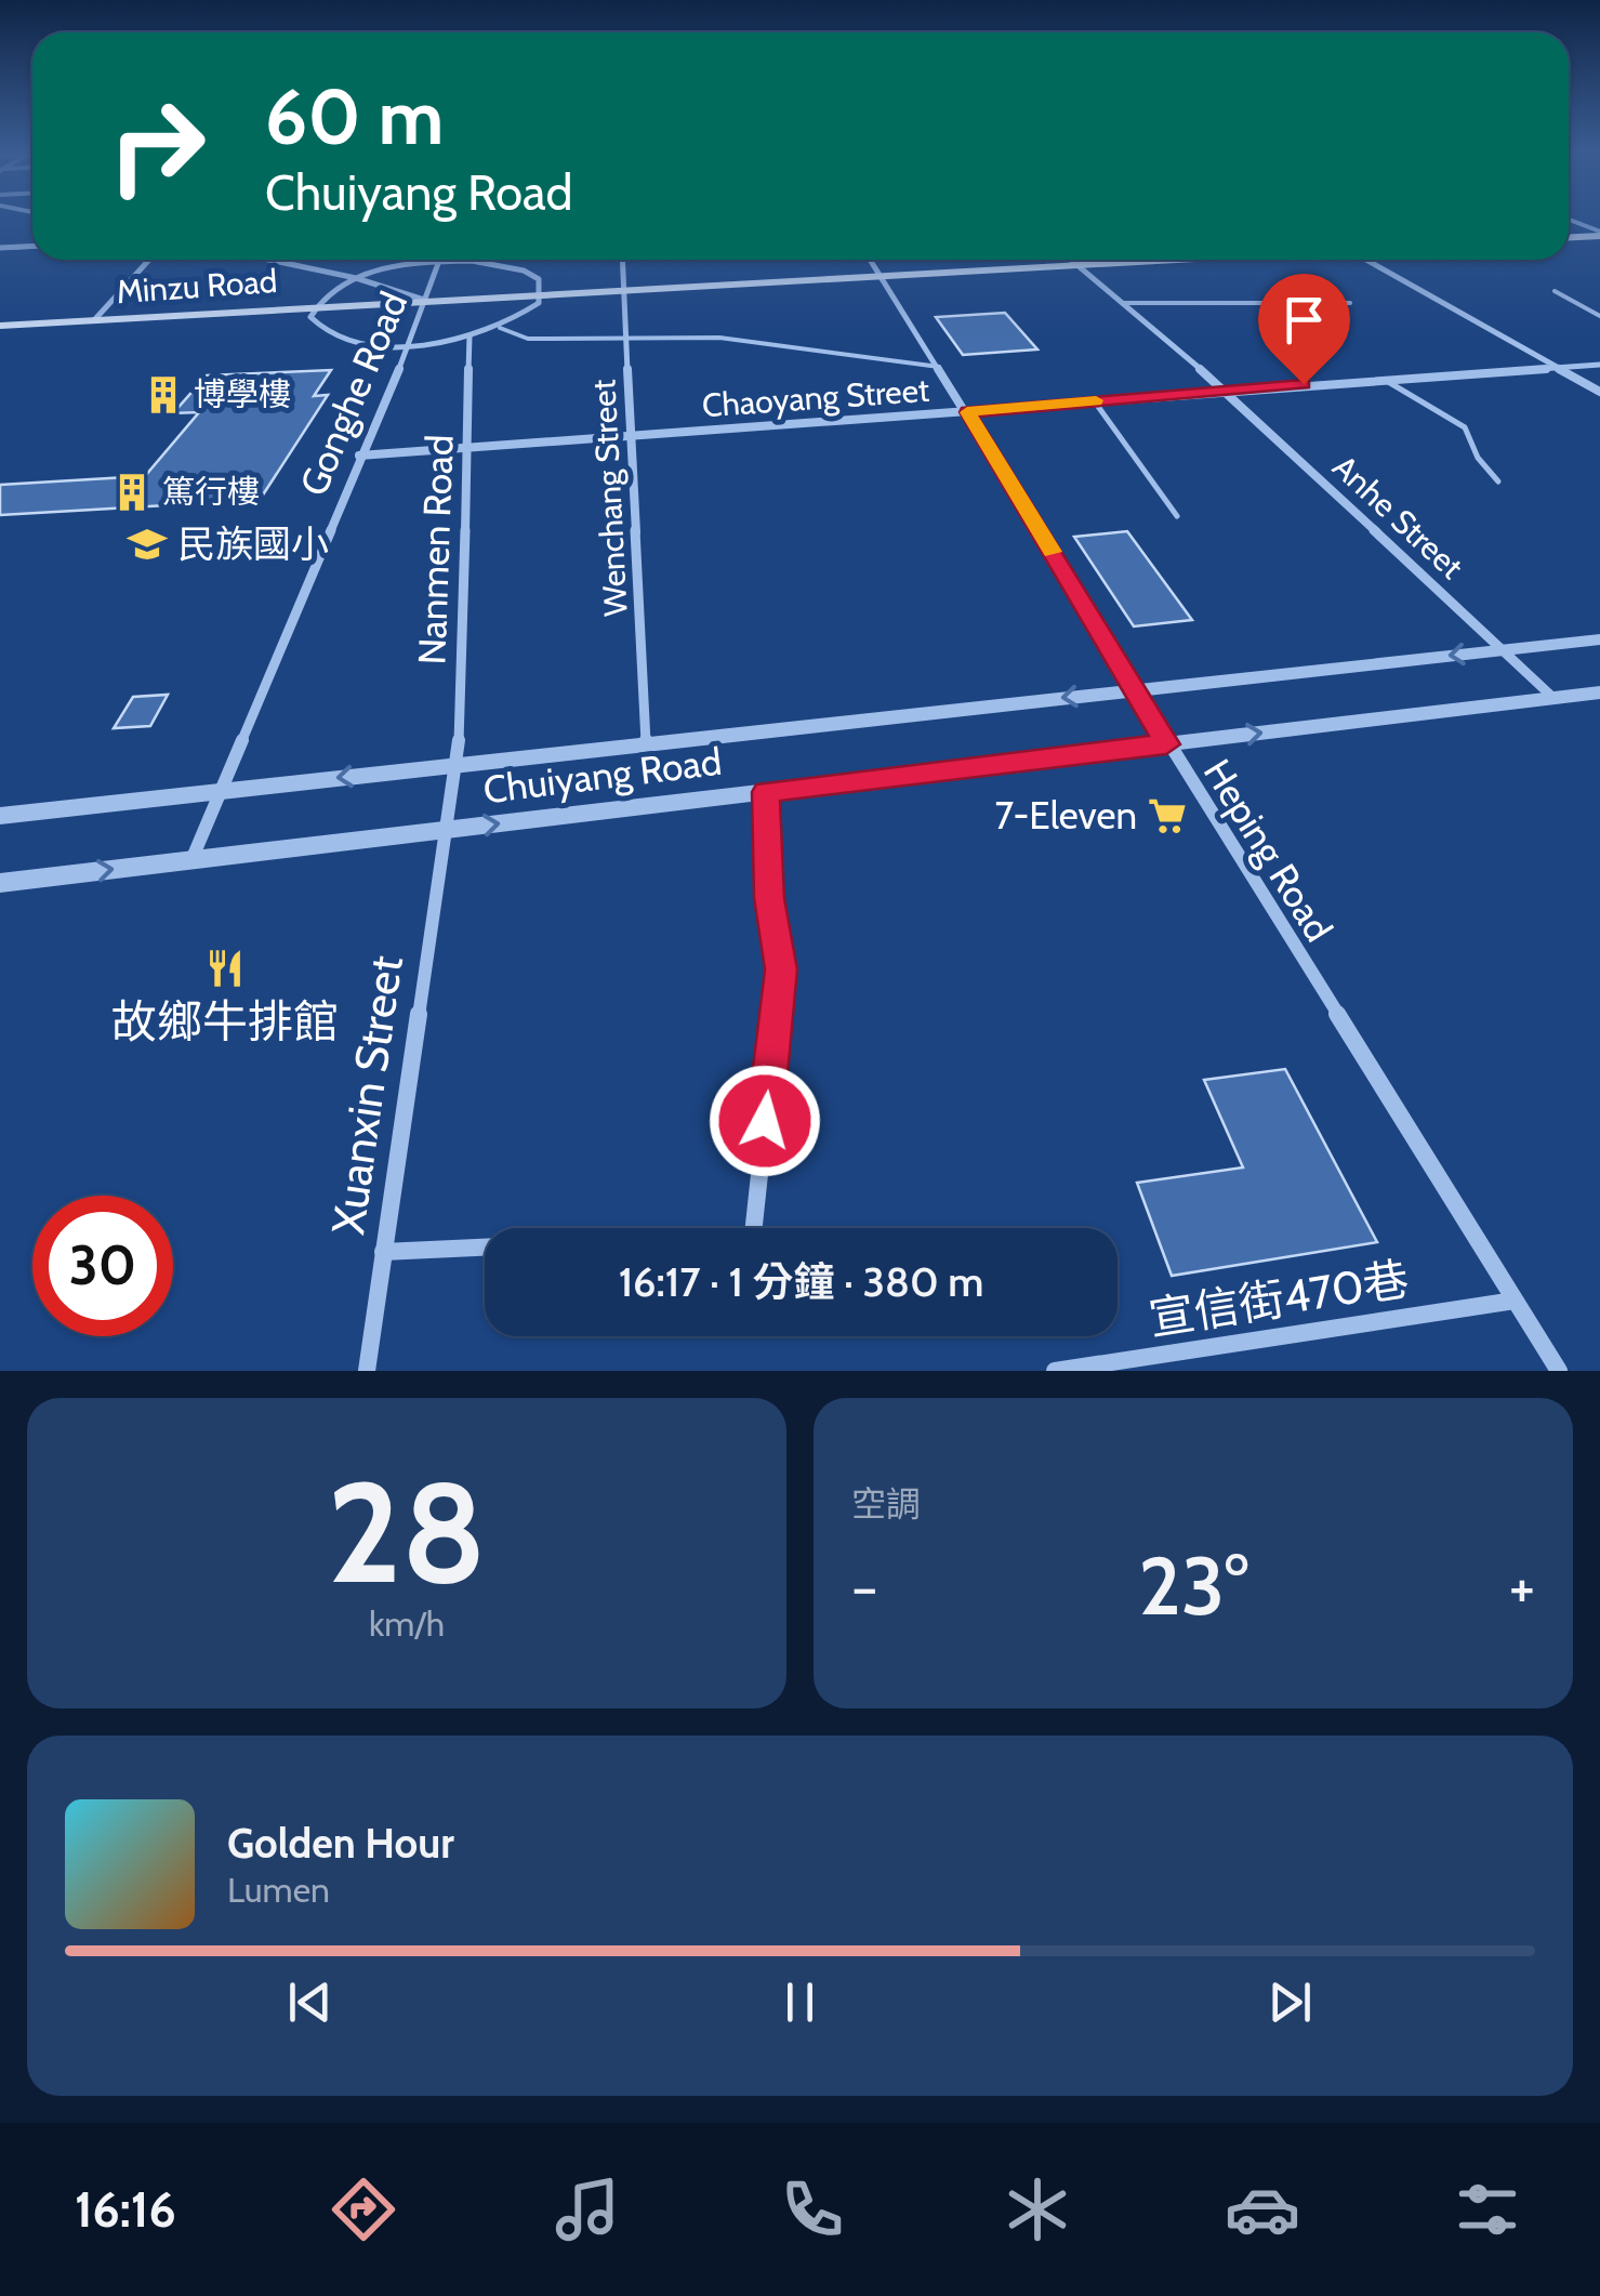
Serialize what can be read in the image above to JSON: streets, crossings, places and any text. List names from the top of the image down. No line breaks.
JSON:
{"streets":{"main road":["Minzu Road"],"street":["Gonghe Road","Chaoyang Street","Wenchang Street","Anhe Street","Nanmen Road","Chuiyang Road","Heping Road","Xuanxin Street","宣信街470巷"]},"crossings":[["Minzu Road","Gonghe Road"],["Minzu Road","Wenchang Street"],["Minzu Road","Anhe Street"],["Minzu Road","Heping Road"],["Gonghe Road","Chaoyang Street"],["Gonghe Road","Chuiyang Road"],["Chaoyang Street","Wenchang Street"],["Chaoyang Street","Anhe Street"],["Chaoyang Street","Nanmen Road"],["Chaoyang Street","Heping Road"],["Wenchang Street","Chuiyang Road"],["Anhe Street","Chuiyang Road"],["Nanmen Road","Chuiyang Road"],["Nanmen Road","Xuanxin Street"],["Chuiyang Road","Heping Road"],["Chuiyang Road","Xuanxin Street"],["Heping Road","宣信街470巷"]],"places":{"building":["博學樓","篤行樓"],"school or university":["民族國小"],"supermarket":["7-Eleven"],"restaurant":["故鄉牛排館"]},"page":{"turn":["60 m","Chuiyang Road"],"limit":"30","trip":"16:17 · 1 分鐘 · 380 m","tile":[["28","km/h"],"空調"],"heat":["−","23°","+"],"song":["Golden Hour","Lumen"],"tabs":"16:16"}}
